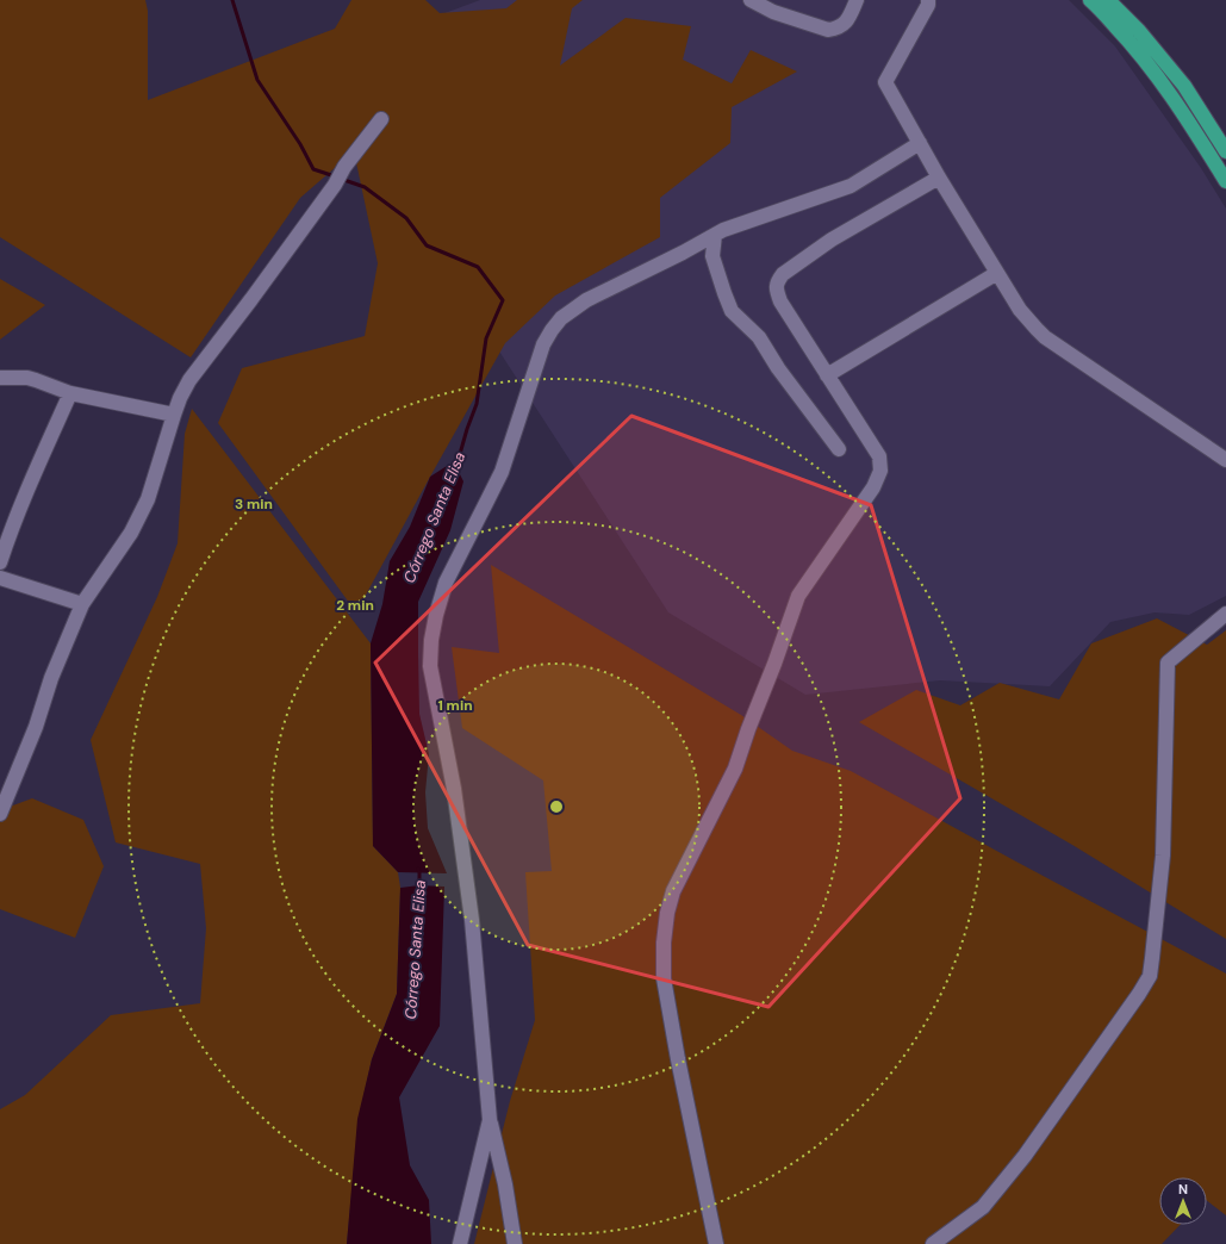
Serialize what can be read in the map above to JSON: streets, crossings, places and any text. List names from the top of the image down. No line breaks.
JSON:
{"water":["Córrego Santa Elisa"],"north":"top","rings":["3 min","2 min","1 min"]}
